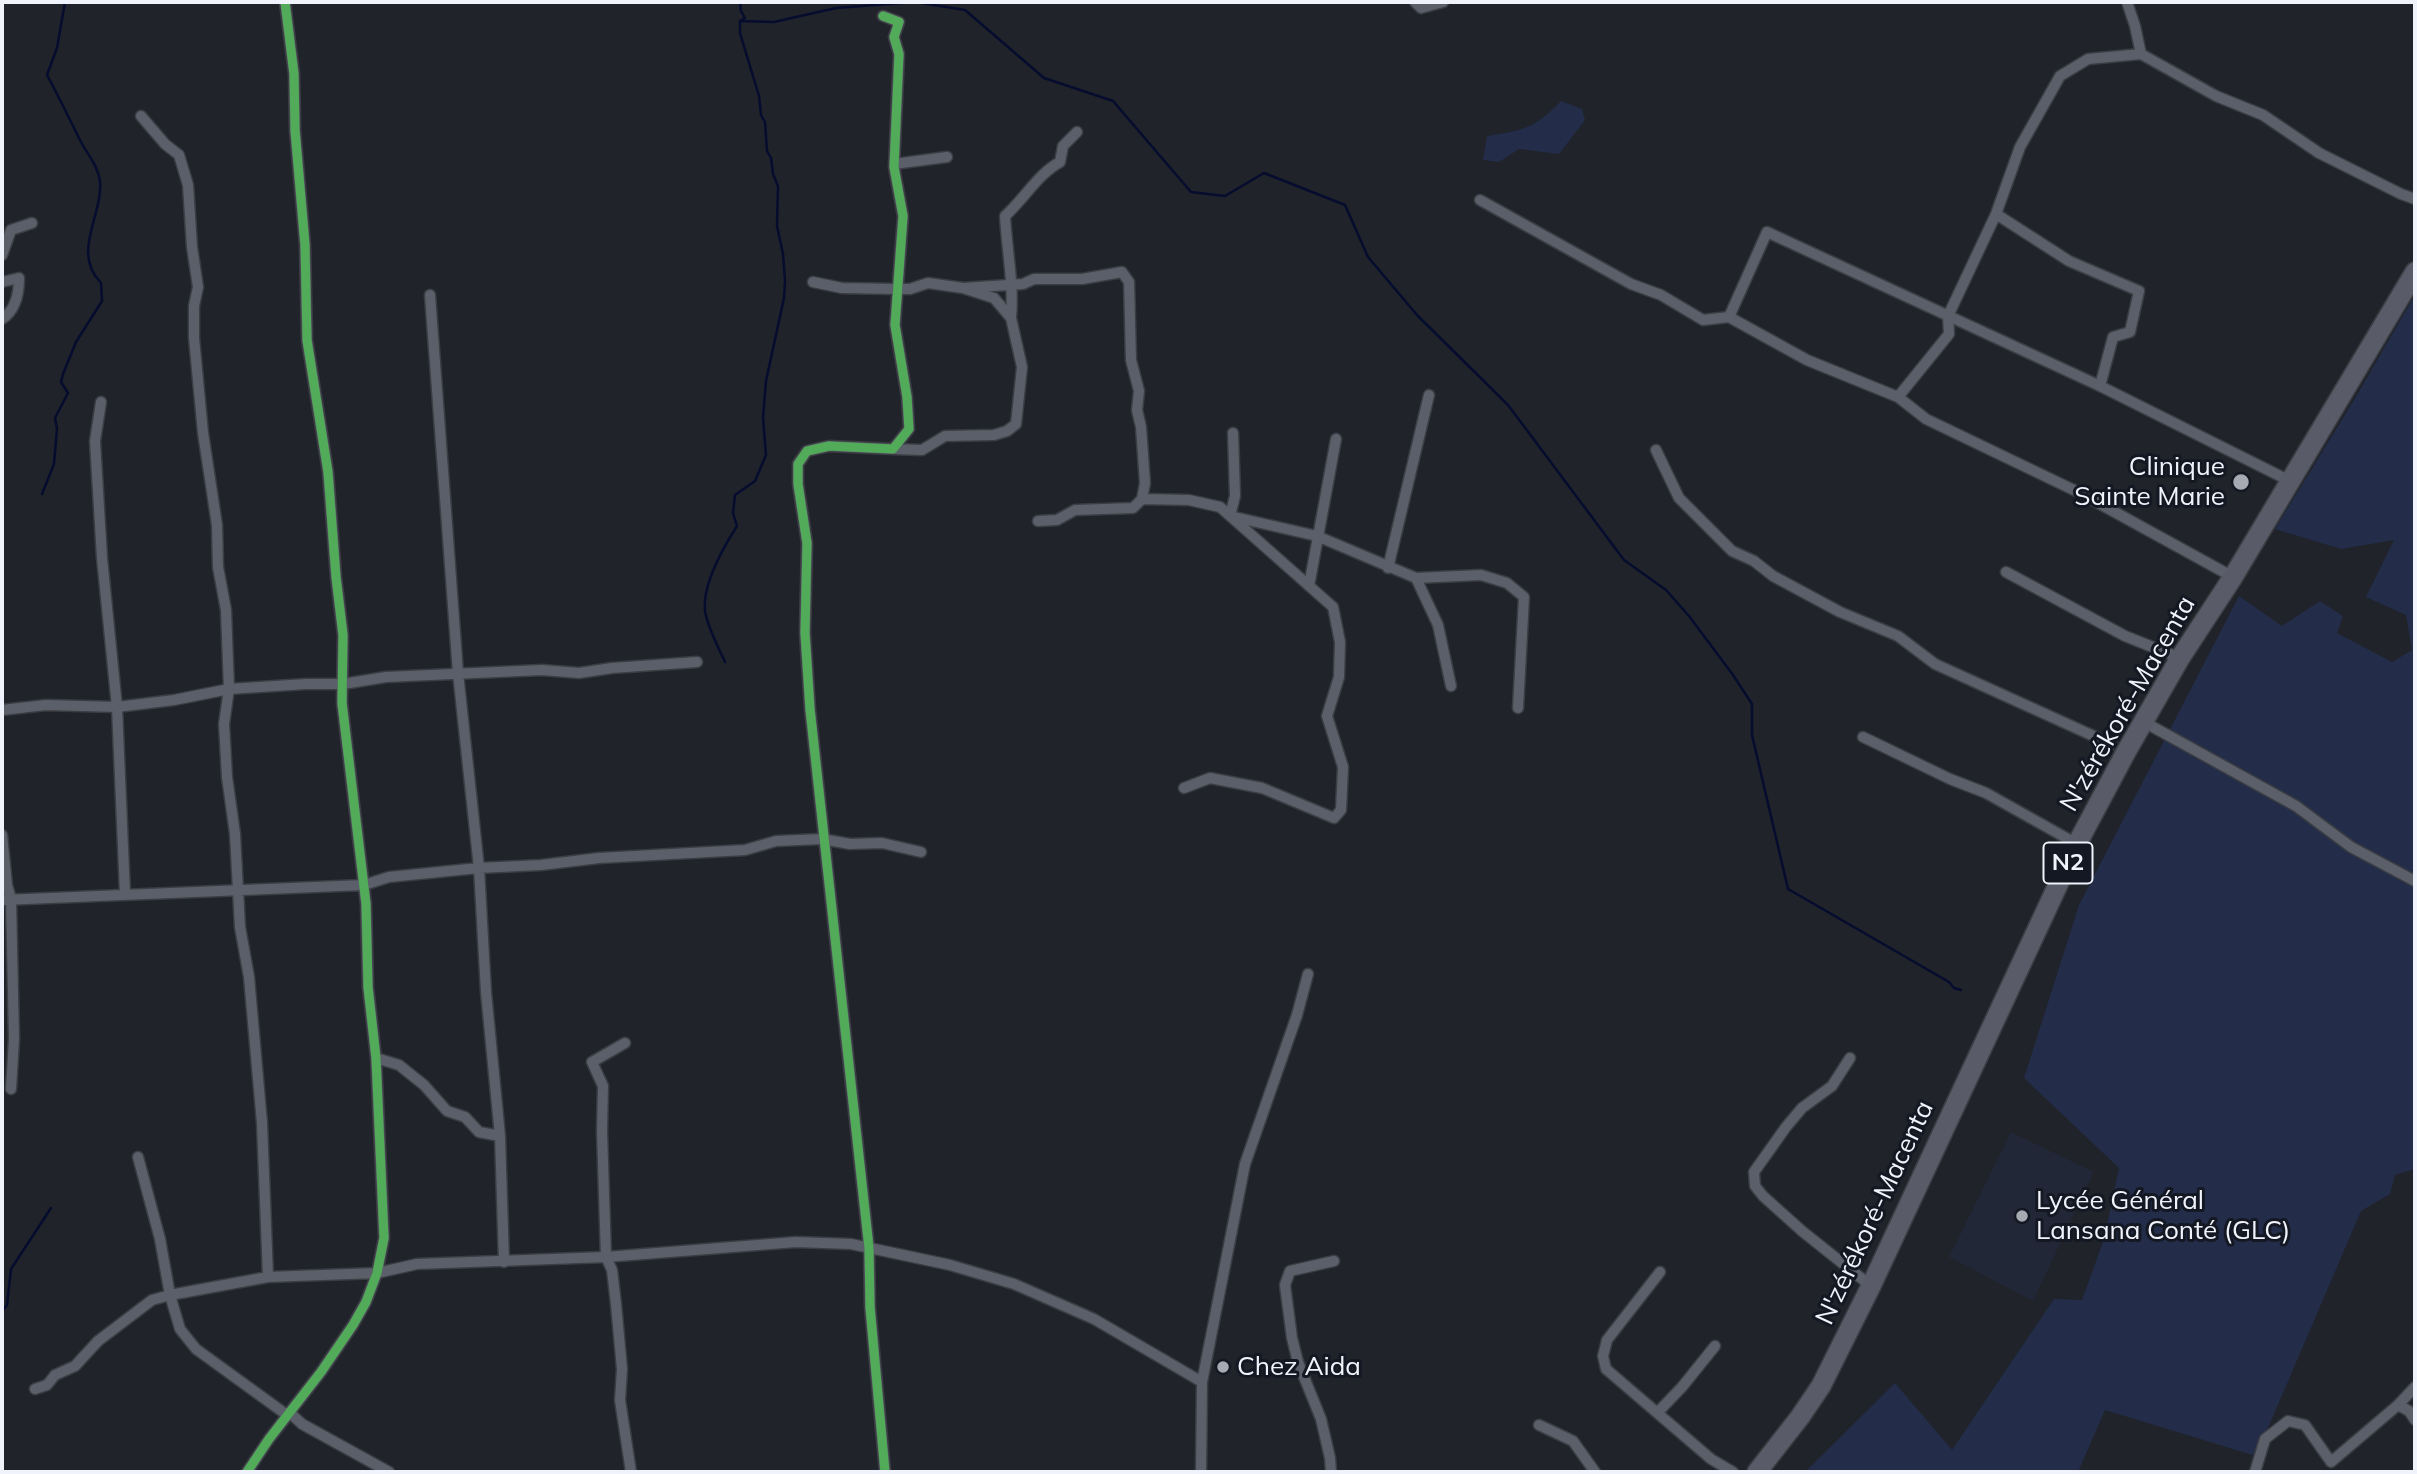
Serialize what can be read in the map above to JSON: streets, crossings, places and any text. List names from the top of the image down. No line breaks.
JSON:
{"streets":{"highway":["N'zérékoré-Macenta","N2"]},"places":["Clinique Sainte Marie","Lycée Général Lansana Conté (GLC)","Chez Aida"]}
